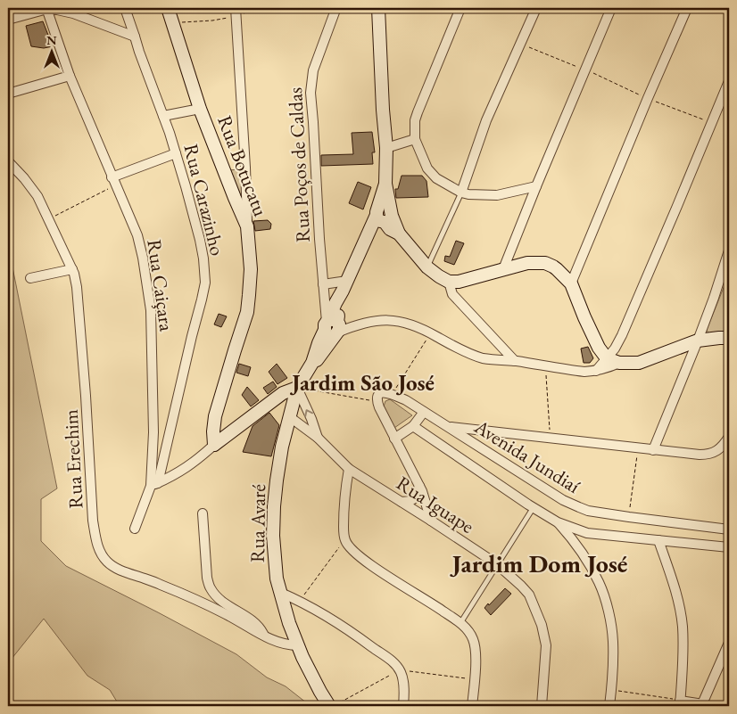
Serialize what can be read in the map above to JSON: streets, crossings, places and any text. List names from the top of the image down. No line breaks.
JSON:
{"streets":{"main road":["Rua Botucatu","Rua Avaré"],"street":["Rua Poços de Caldas","Rua Carazinho","Rua Caiçara","Avenida Jundiaí","Rua Erechim","Rua Iguape"]},"crossings":[["Rua Poços de Caldas","Rua Avaré"],["Rua Carazinho","Rua Caiçara"],["Rua Erechim","Rua Avaré"],["Rua Iguape","Rua Avaré"]],"districts":["Jardim São José","Jardim Dom José"],"north":"top"}
